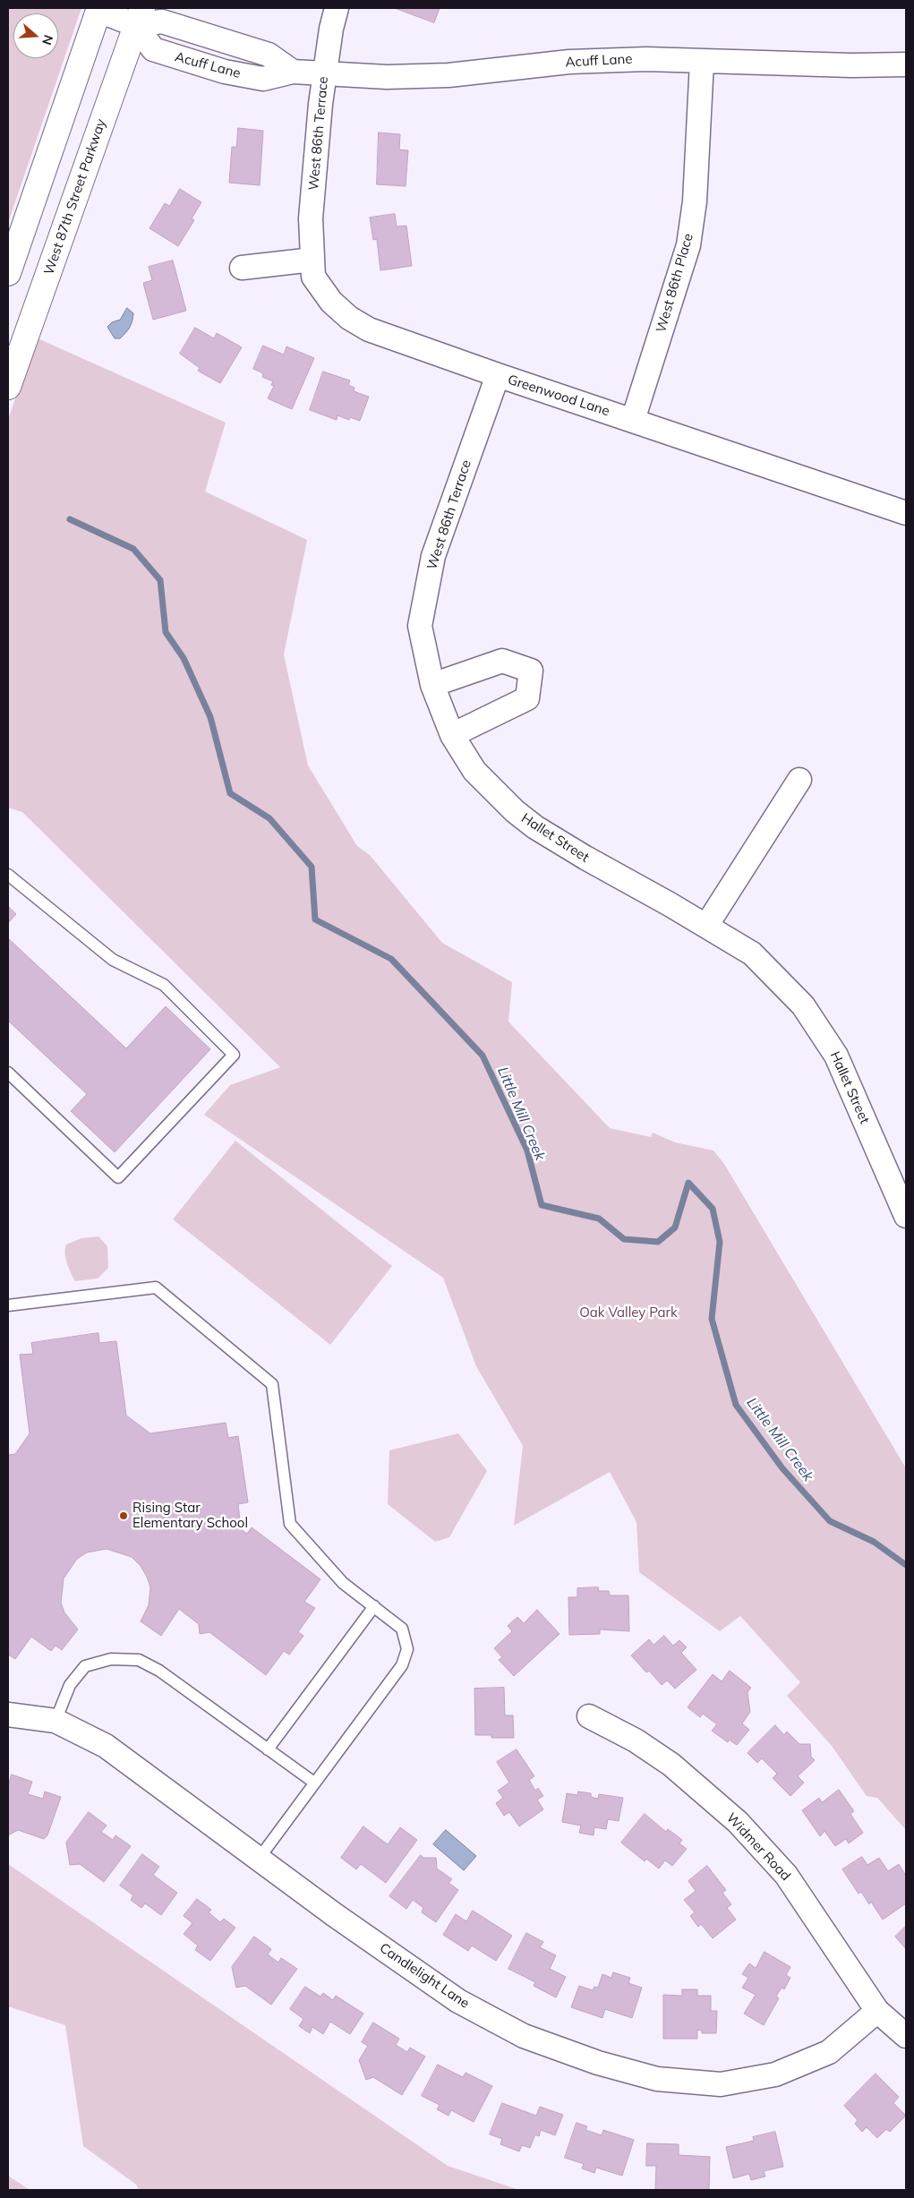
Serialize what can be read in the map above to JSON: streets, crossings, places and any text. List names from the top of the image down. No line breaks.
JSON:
{"streets":{"main road":["West 87th Street Parkway"],"street":["Acuff Lane","West 86th Terrace","West 86th Place","Greenwood Lane","Hallet Street","Widmer Road","Candlelight Lane"]},"crossings":[["Acuff Lane","West 86th Terrace"],["Acuff Lane","West 87th Street Parkway"],["Acuff Lane","West 86th Place"],["West 86th Terrace","Greenwood Lane"],["West 86th Terrace","Hallet Street"],["West 86th Place","Greenwood Lane"],["Widmer Road","Candlelight Lane"]],"water":["Little Mill Creek"],"parks":["Oak Valley Park"],"places":["Rising Star Elementary School"],"north":"right"}
